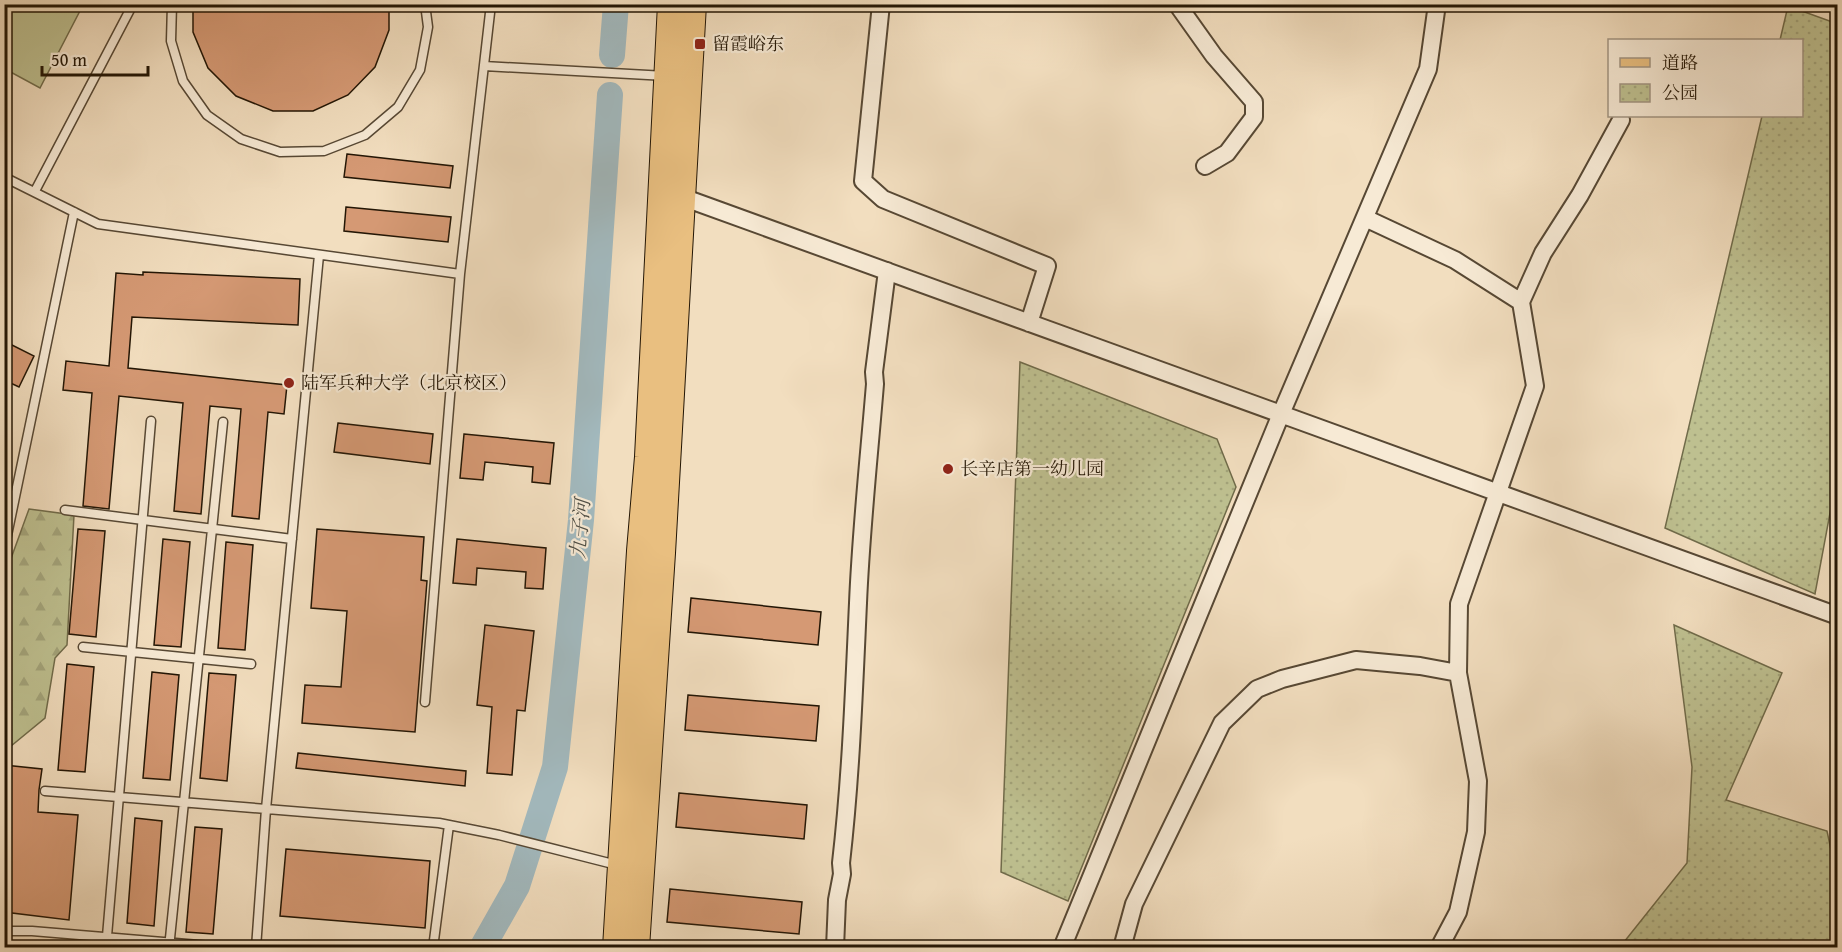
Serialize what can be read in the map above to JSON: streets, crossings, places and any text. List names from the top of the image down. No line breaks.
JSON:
{"water":["九子河"],"places":{"transit":["留霞峪东"],"other":["陆军兵种大学（北京校区）","长辛店第一幼儿园"]},"legend":["道路","公园"],"scale_bar":"50 m"}
